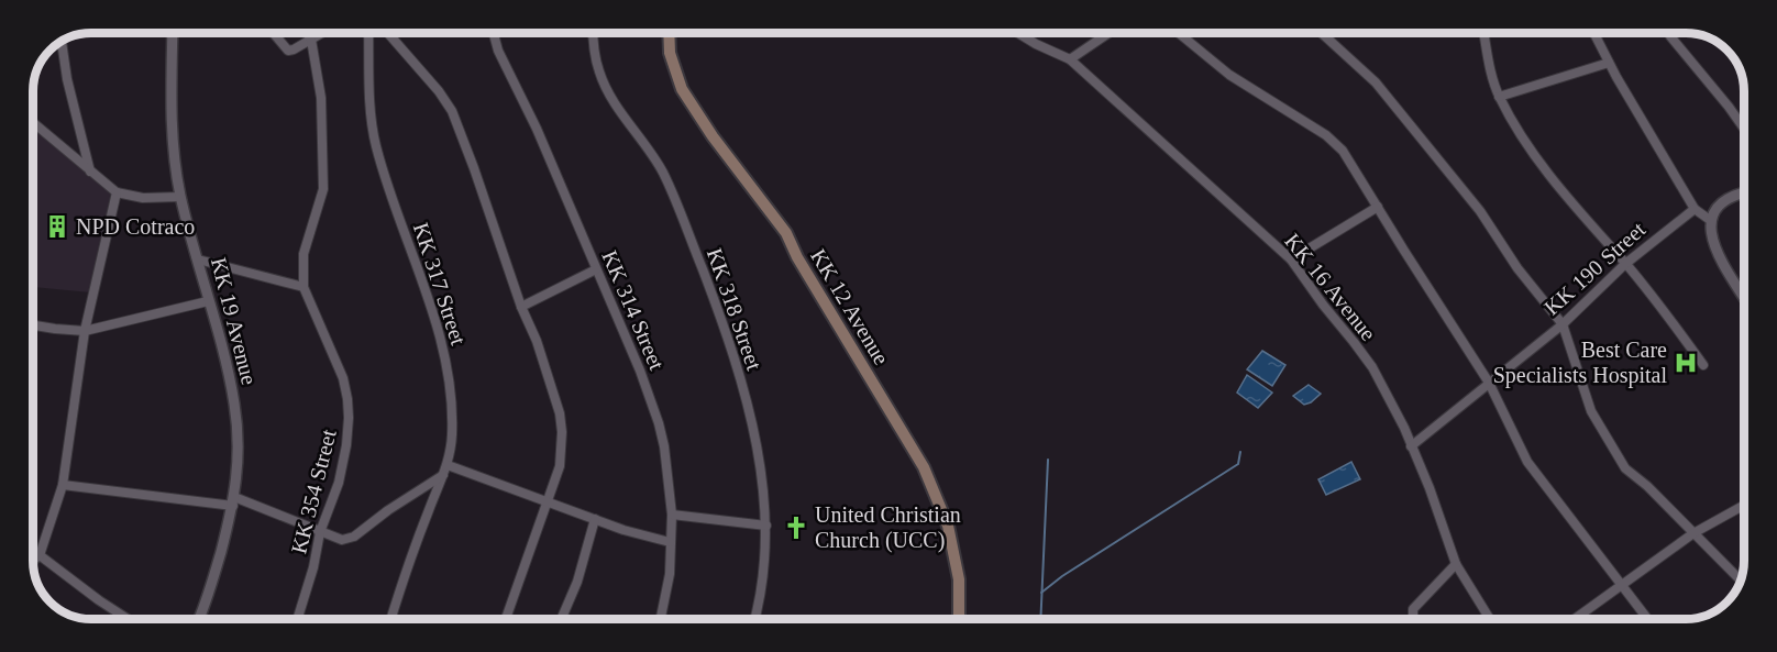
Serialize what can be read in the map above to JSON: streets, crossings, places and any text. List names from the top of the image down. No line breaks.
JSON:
{"streets":{"main road":["KK 12 Avenue"],"street":["KK 190 Street","KK 317 Street","KK 16 Avenue","KK 318 Street","KK 314 Street","KK 19 Avenue","KK 354 Street"]},"crossings":[["KK 190 Street","KK 16 Avenue"]],"places":{"building":["NPD Cotraco"],"hospital":["Best Care Specialists Hospital"],"church":["United Christian Church (UCC)"]}}
